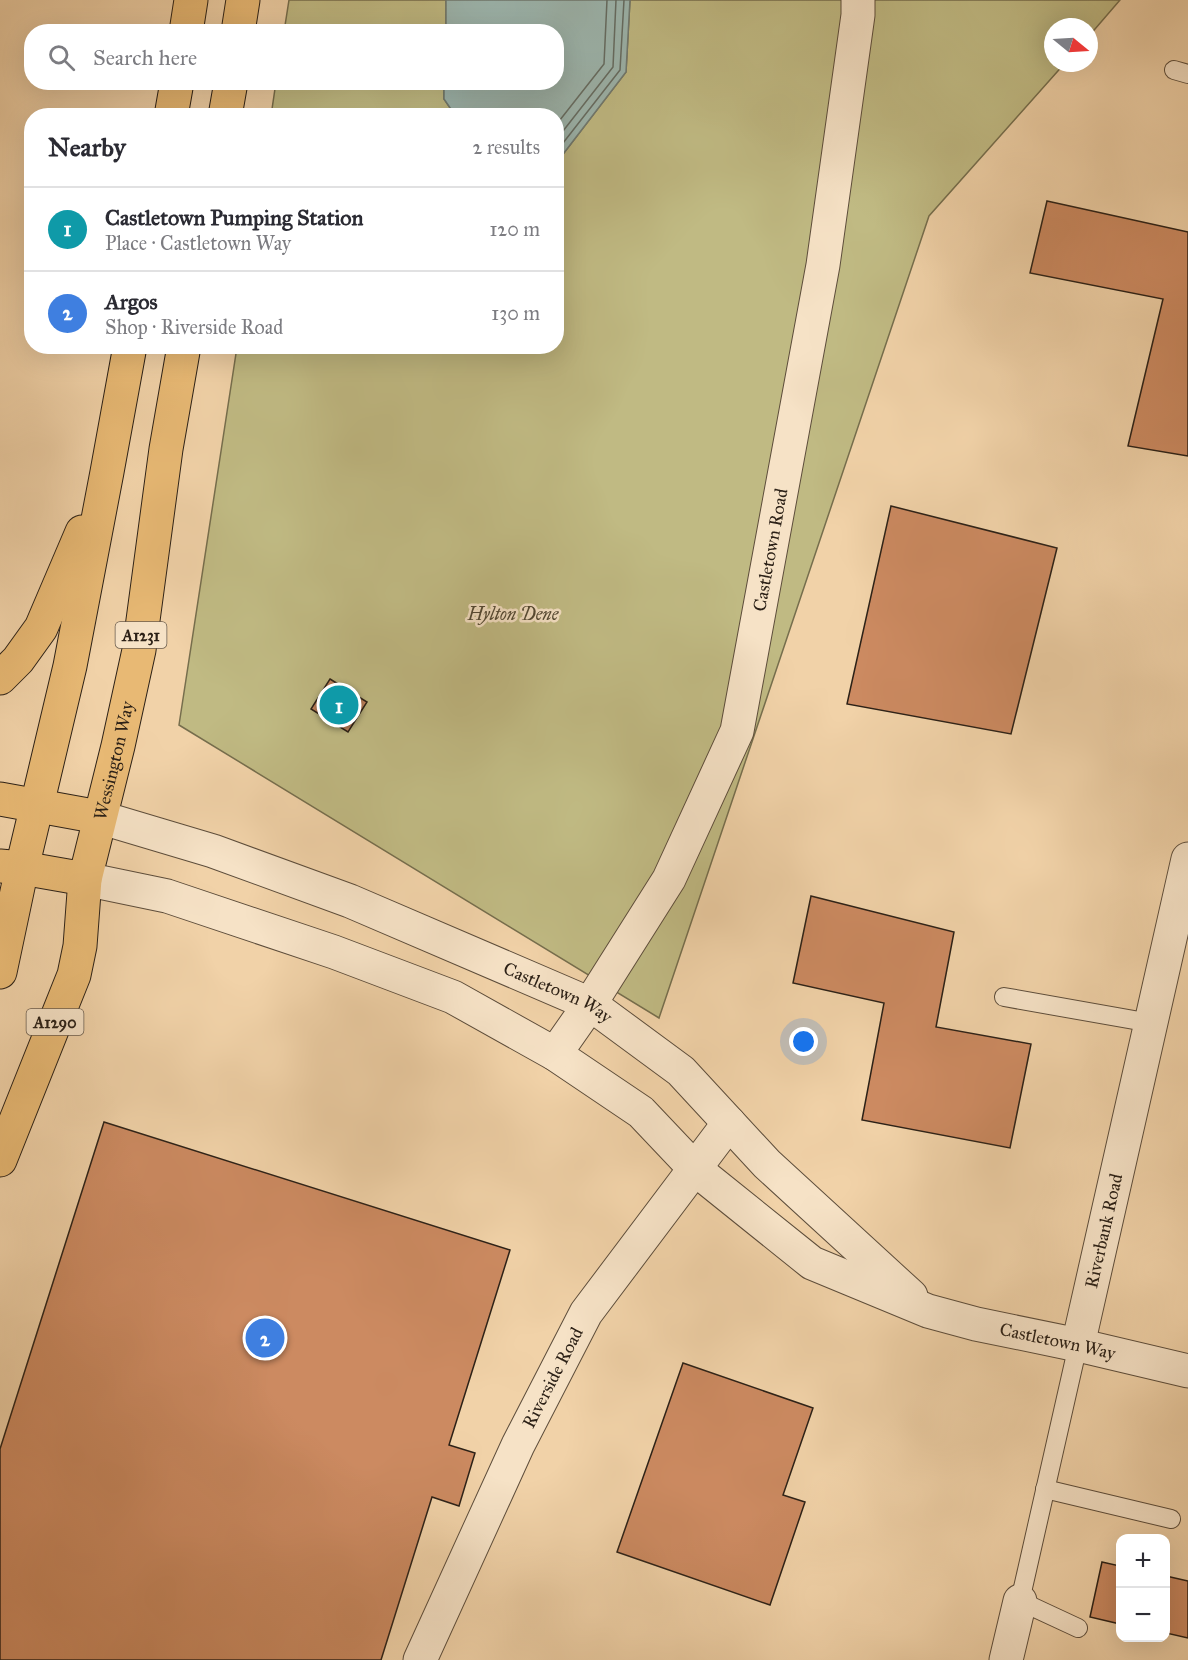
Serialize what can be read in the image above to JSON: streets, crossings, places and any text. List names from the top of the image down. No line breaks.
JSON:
{"streets":{"main road":["A1231","Wessington Way","A1290"],"street":["Castletown Road","Castletown Way","Riverbank Road","Riverside Road"]},"crossings":[["Castletown Road","Castletown Way"],["Wessington Way","Castletown Way"],["Castletown Way","Riverbank Road"],["Castletown Way","Riverside Road"]],"parks":["Hylton Dene"],"north":"right","page":{"search":"Search here","heading":["Nearby","2 results"],"list":[{"mark":"1","name":"Castletown Pumping Station","note":"Place · Castletown Way","value":"120 m"},{"mark":"2","name":"Argos","note":"Shop · Riverside Road","value":"130 m"}],"pins":["1","2"],"map_buttons":["+","−"]}}
